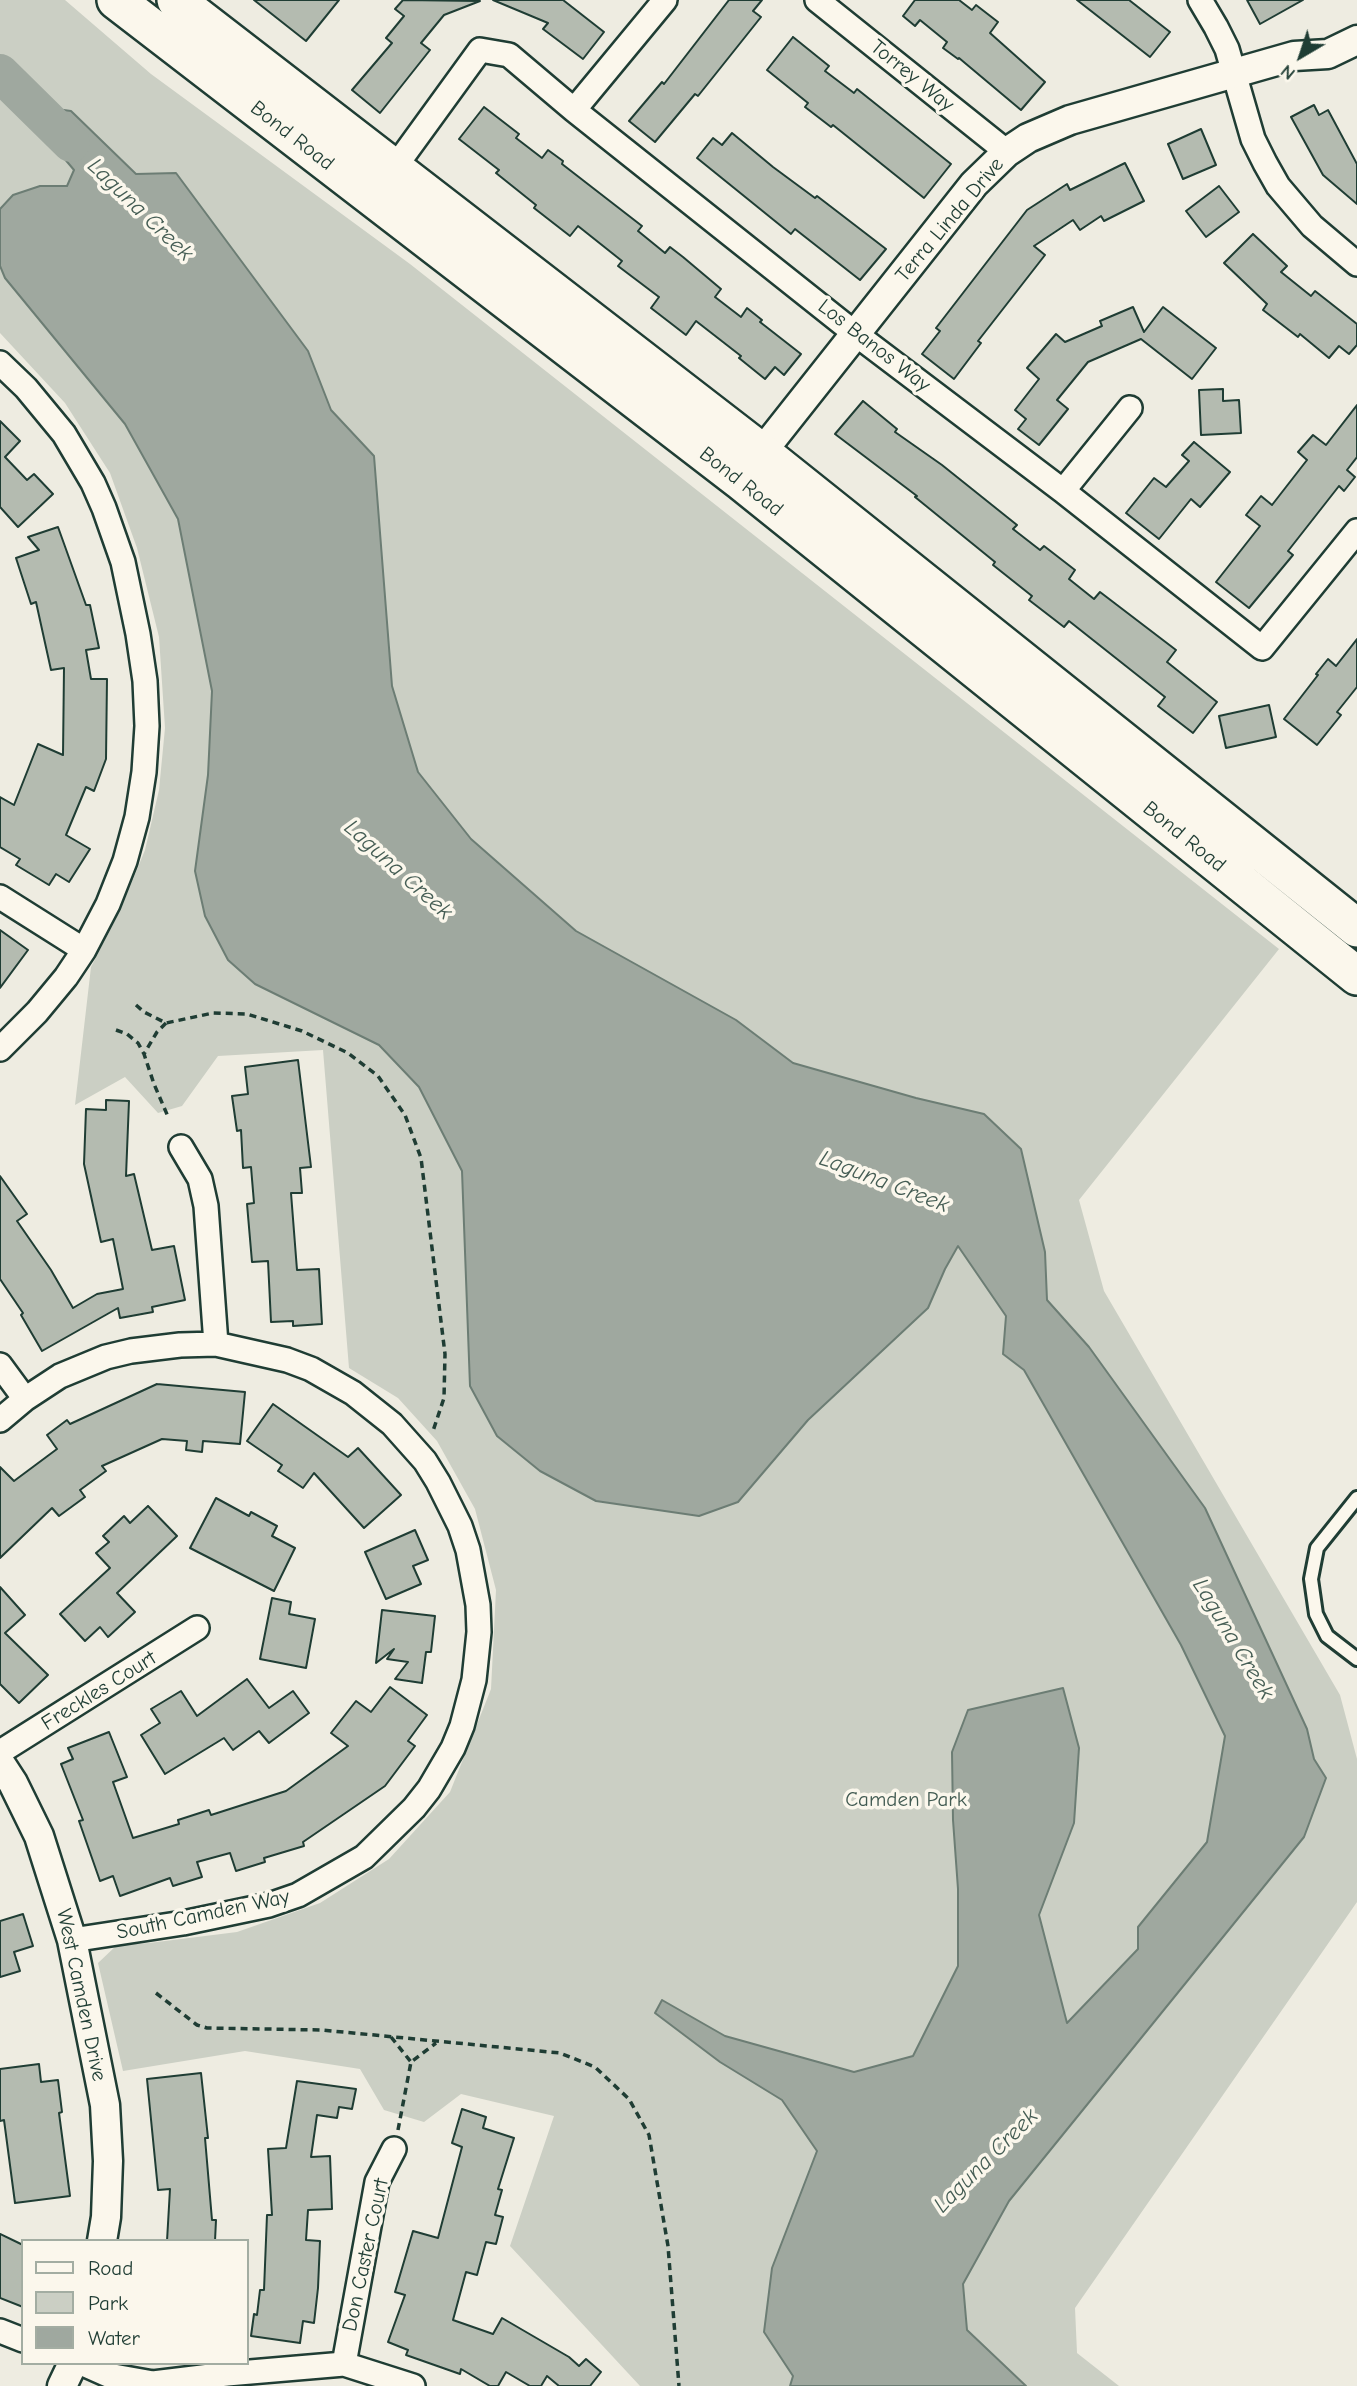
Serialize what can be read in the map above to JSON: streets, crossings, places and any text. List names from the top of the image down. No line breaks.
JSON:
{"streets":{"main road":["Bond Road"],"street":["Torrey Way","Terra Linda Drive","Los Banos Way","Freckles Court","South Camden Way","West Camden Drive","Don Caster Court"]},"crossings":[["Torrey Way","Terra Linda Drive"],["Bond Road","Terra Linda Drive"],["Bond Road","Los Banos Way"],["Terra Linda Drive","Los Banos Way"],["South Camden Way","West Camden Drive"]],"water":["Laguna Creek"],"parks":["Camden Park"],"legend":["Road","Park","Water"],"north":"bottom left"}
